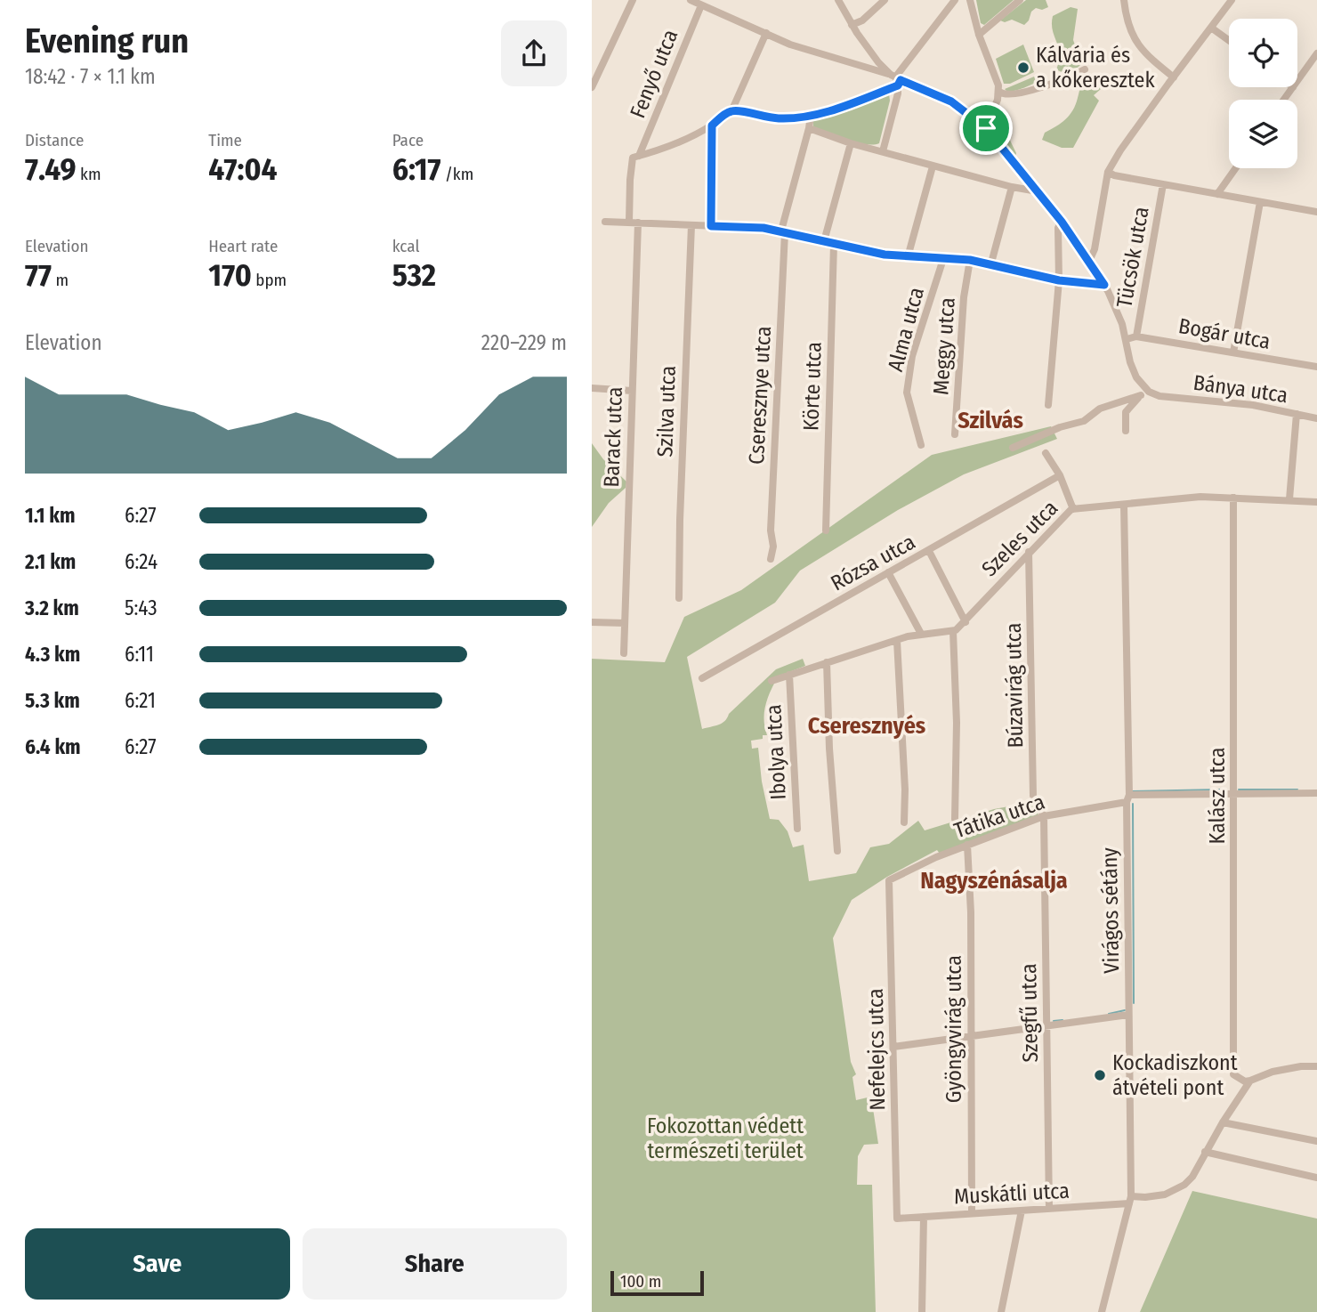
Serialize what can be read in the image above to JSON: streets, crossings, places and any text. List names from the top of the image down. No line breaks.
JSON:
{"streets":{"street":["Fenyő utca","Tücsök utca","Alma utca","Bogár utca","Meggy utca","Körte utca","Bánya utca","Cseresznye utca","Szilva utca","Barack utca","Szeles utca","Rózsa utca","Búzavirág utca","Ibolya utca","Kalász utca","Tátika utca","Virágos sétány","Szegfű utca","Gyöngyvirág utca","Nefelejcs utca","Muskátli utca"]},"crossings":[["Tücsök utca","Bogár utca"],["Szeles utca","Búzavirág utca"],["Szeles utca","Kalász utca"],["Szeles utca","Virágos sétány"],["Búzavirág utca","Tátika utca"],["Búzavirág utca","Szegfű utca"],["Kalász utca","Tátika utca"],["Kalász utca","Muskátli utca"],["Tátika utca","Virágos sétány"],["Tátika utca","Szegfű utca"],["Tátika utca","Gyöngyvirág utca"],["Tátika utca","Nefelejcs utca"],["Virágos sétány","Muskátli utca"],["Szegfű utca","Muskátli utca"],["Gyöngyvirág utca","Muskátli utca"],["Nefelejcs utca","Muskátli utca"]],"districts":["Szilvás","Cseresznyés","Nagyszénásalja"],"parks":["Fokozottan védett természeti terület"],"places":["Kálvária és a kőkeresztek","Kockadiszkont átvételi pont"],"scale_bar":"100 m","page":{"heading":["Evening run","18:42 · 7 × 1.1 km"],"stats":[["Distance","7.49 km"],["Time","47:04"],["Pace","6:17 /km"],["Elevation","77 m"],["Heart rate","170 bpm"],["kcal","532"]],"chart":["Elevation","220–229 m"],"list":[{"name":"1.1 km","note":"6:27"},{"name":"2.1 km","note":"6:24"},{"name":"3.2 km","note":"5:43"},{"name":"4.3 km","note":"6:11"},{"name":"5.3 km","note":"6:21"},{"name":"6.4 km","note":"6:27"}],"buttons":["Save","Share"],"scale":"100 m"}}
